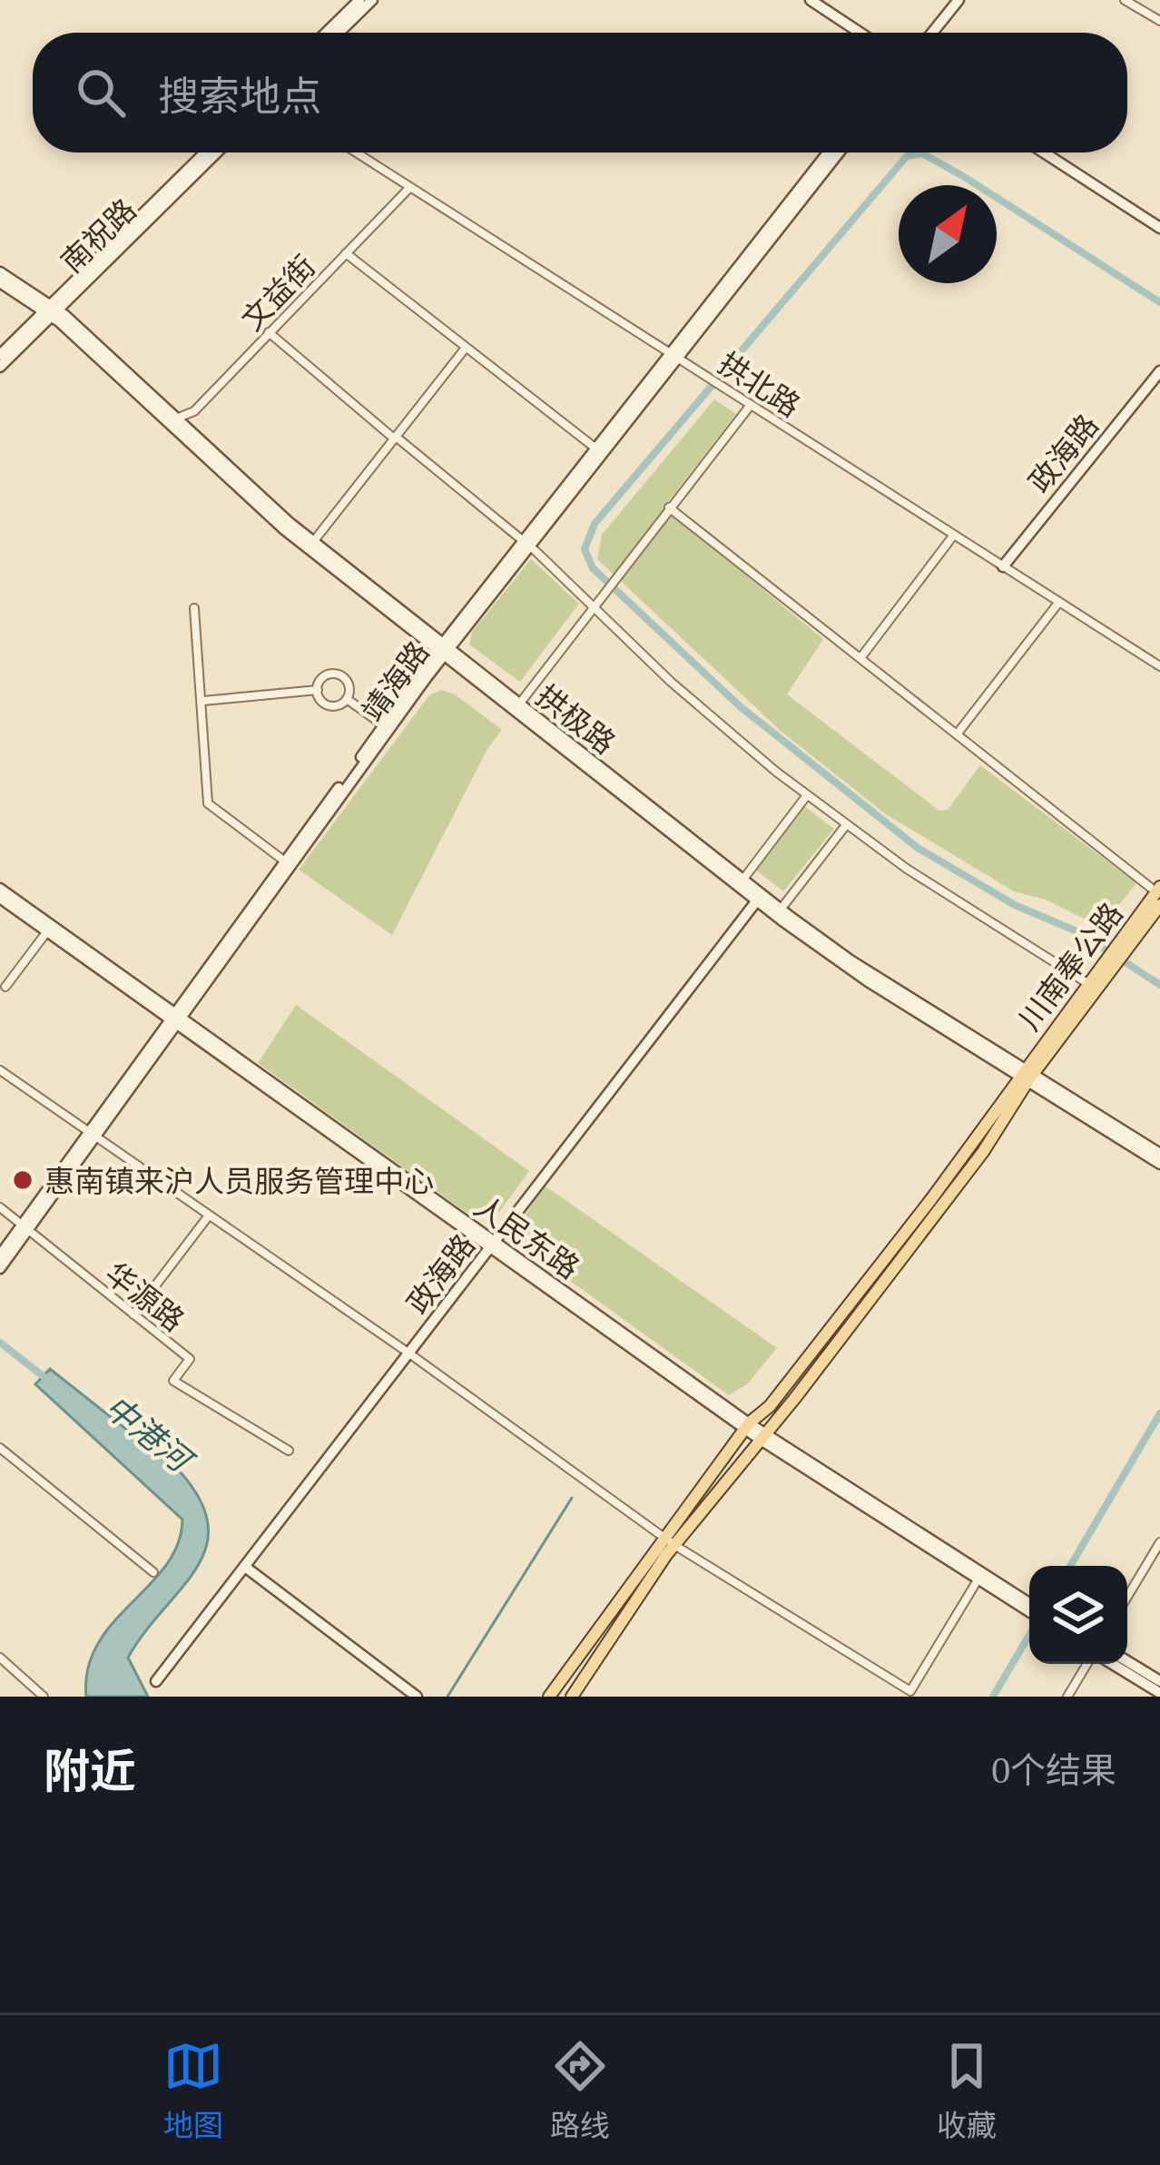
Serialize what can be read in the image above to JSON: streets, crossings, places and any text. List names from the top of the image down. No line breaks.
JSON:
{"streets":{"main road":["南祝路","政海路","靖海路","拱极路","川南奉公路","人民东路"],"street":["文益街","拱北路","华源路"]},"crossings":[["南祝路","拱极路"],["文益街","拱北路"],["文益街","拱极路"],["拱北路","政海路"],["拱北路","靖海路"],["政海路","拱极路"],["政海路","人民东路"],["靖海路","拱极路"],["靖海路","人民东路"],["靖海路","华源路"],["拱极路","川南奉公路"]],"water":["中港河"],"places":["惠南镇来沪人员服务管理中心"],"north":"top right","page":{"search":"搜索地点","heading":["附近","0个结果"],"nav":["地图","路线","收藏"]}}
